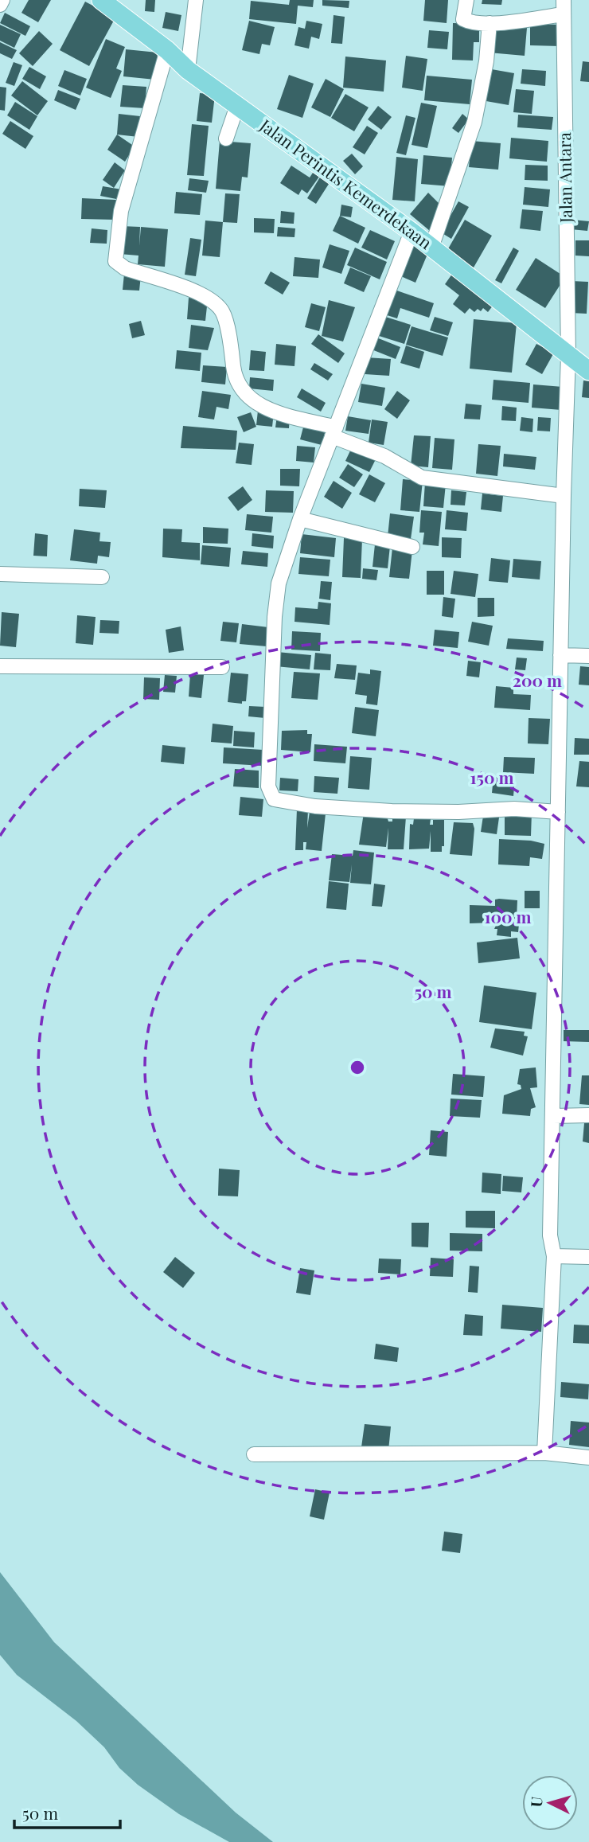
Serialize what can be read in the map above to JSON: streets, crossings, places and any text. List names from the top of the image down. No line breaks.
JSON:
{"streets":{"main road":["Jalan Perintis Kemerdekaan"],"street":["Jalan Antara"]},"crossings":[["Jalan Antara","Jalan Perintis Kemerdekaan"]],"scale_bar":"50 m","north":"left","rings":["200 m","150 m","100 m","50 m"]}
